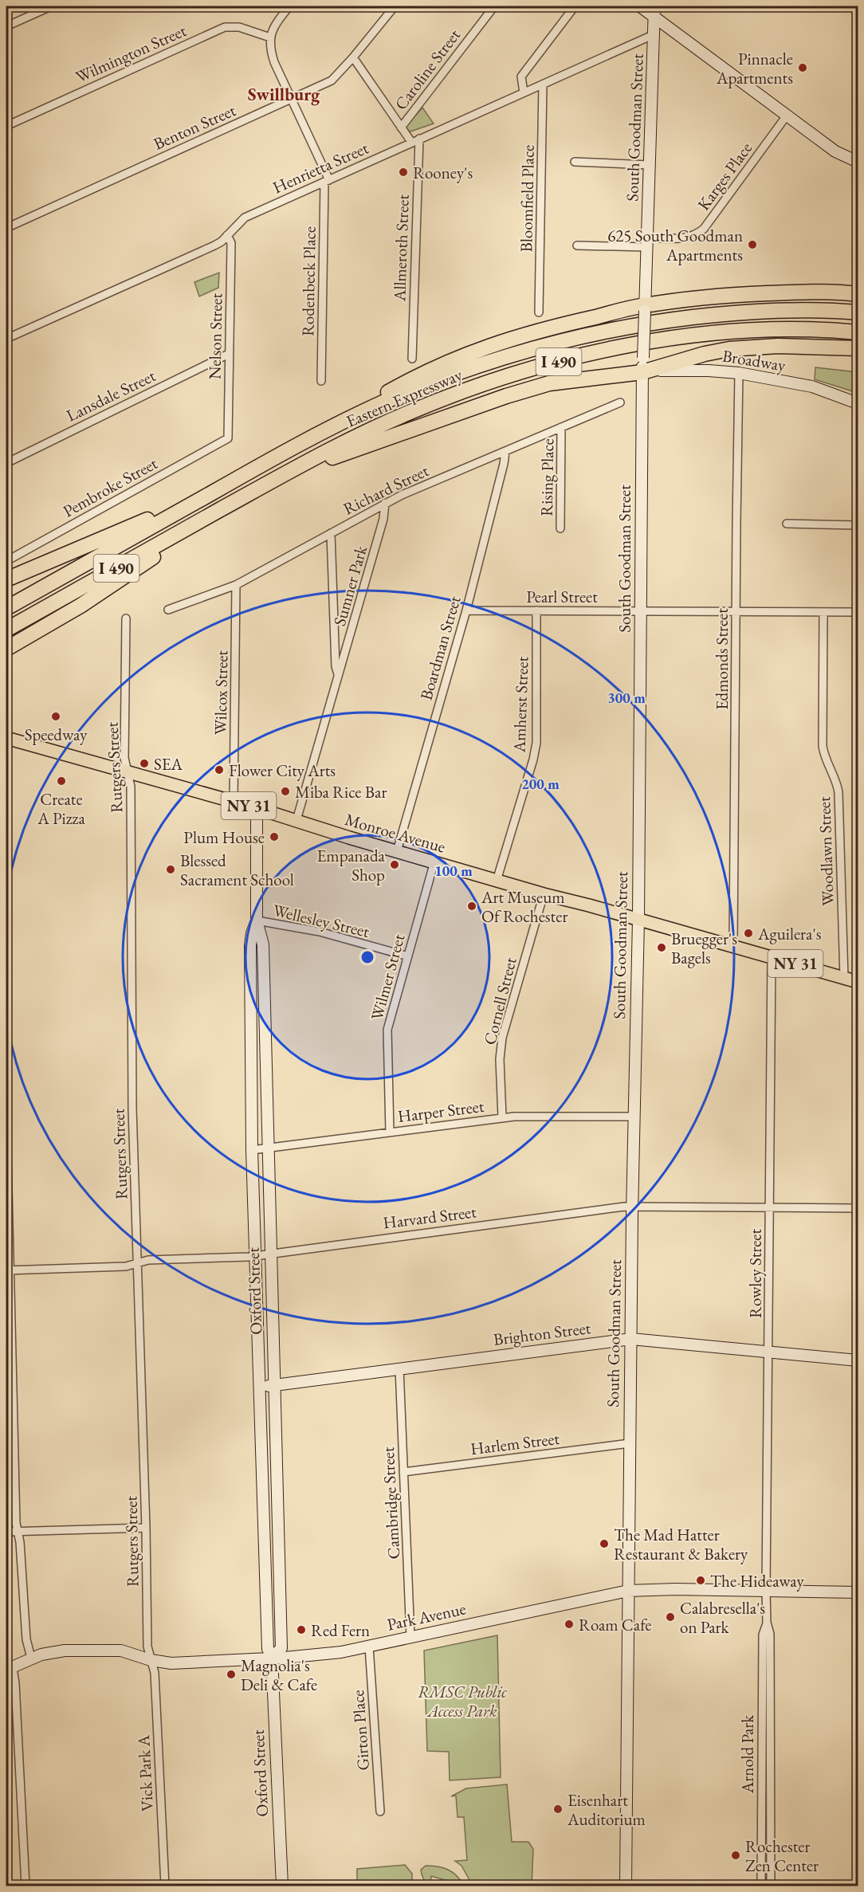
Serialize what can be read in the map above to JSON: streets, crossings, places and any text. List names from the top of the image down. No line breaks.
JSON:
{"streets":{"highway":["I 490","Eastern Expressway"],"main road":["NY 31","Monroe Avenue"],"street":["Wilmington Street","Caroline Street","Benton Street","South Goodman Street","Henrietta Street","Karges Place","Bloomfield Place","Allmeroth Street","Rodenbeck Place","Nelson Street","Broadway","Lansdale Street","Rising Place","Pembroke Street","Richard Street","Sumner Park","Pearl Street","Boardman Street","Edmonds Street","Wilcox Street","Amherst Street","Rutgers Street","Woodlawn Street","Wellesley Street","Wilmer Street","Cornell Street","Harper Street","Harvard Street","Rowley Street","Oxford Street","Brighton Street","Harlem Street","Cambridge Street","Park Avenue","Girton Place","Arnold Park","Vick Park A"]},"crossings":[["South Goodman Street","Henrietta Street"],["South Goodman Street","Karges Place"],["South Goodman Street","Broadway"],["South Goodman Street","Pearl Street"],["South Goodman Street","Monroe Avenue"],["South Goodman Street","Harper Street"],["South Goodman Street","Harvard Street"],["South Goodman Street","Brighton Street"],["South Goodman Street","Harlem Street"],["South Goodman Street","Park Avenue"],["Henrietta Street","Bloomfield Place"],["Henrietta Street","Allmeroth Street"],["Henrietta Street","Rodenbeck Place"],["Henrietta Street","Nelson Street"],["Nelson Street","Lansdale Street"],["Nelson Street","Pembroke Street"],["Broadway","Edmonds Street"],["Rising Place","Richard Street"],["Richard Street","Sumner Park"],["Richard Street","Boardman Street"],["Richard Street","Wilcox Street"],["Sumner Park","Monroe Avenue"],["Pearl Street","Boardman Street"],["Pearl Street","Edmonds Street"],["Pearl Street","Amherst Street"],["Pearl Street","Woodlawn Street"],["Boardman Street","Monroe Avenue"],["Edmonds Street","Monroe Avenue"],["Wilcox Street","Monroe Avenue"],["Amherst Street","Monroe Avenue"],["Rutgers Street","Monroe Avenue"],["Rutgers Street","Harvard Street"],["Rutgers Street","Park Avenue"],["Rutgers Street","Vick Park A"],["Monroe Avenue","Woodlawn Street"],["Monroe Avenue","Wilmer Street"],["Monroe Avenue","Cornell Street"],["Monroe Avenue","Rowley Street"],["Monroe Avenue","Oxford Street"],["Wellesley Street","Wilmer Street"],["Wellesley Street","Oxford Street"],["Wilmer Street","Harper Street"],["Cornell Street","Harper Street"],["Harper Street","Oxford Street"],["Harvard Street","Rowley Street"],["Harvard Street","Oxford Street"],["Rowley Street","Brighton Street"],["Rowley Street","Park Avenue"],["Rowley Street","Arnold Park"],["Oxford Street","Brighton Street"],["Oxford Street","Park Avenue"],["Brighton Street","Cambridge Street"],["Harlem Street","Cambridge Street"],["Cambridge Street","Park Avenue"],["Park Avenue","Girton Place"],["Park Avenue","Arnold Park"],["Park Avenue","Vick Park A"]],"districts":["Swillburg"],"parks":["RMSC Public Access Park"],"places":["Pinnacle Apartments","Rooney's","625 South Goodman Apartments","Speedway","SEA","Flower City Arts","Create A Pizza","Miba Rice Bar","Plum House","Empanada Shop","Blessed Sacrament School","Art Museum Of Rochester","Aguilera's","Bruegger's Bagels","The Mad Hatter Restaurant & Bakery","The Hideaway","Calabresella's on Park","Roam Cafe","Red Fern","Magnolia's Deli & Cafe","Eisenhart Auditorium","Rochester Zen Center"],"rings":["300 m","200 m","100 m"]}
